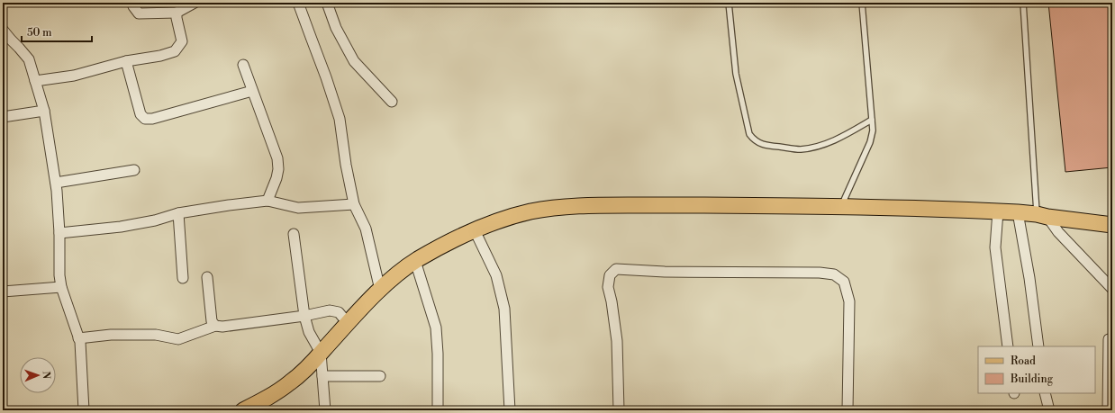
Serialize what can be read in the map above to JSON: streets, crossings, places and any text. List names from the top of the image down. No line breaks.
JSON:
{"legend":["Road","Building"],"scale_bar":"50 m","north":"right"}
